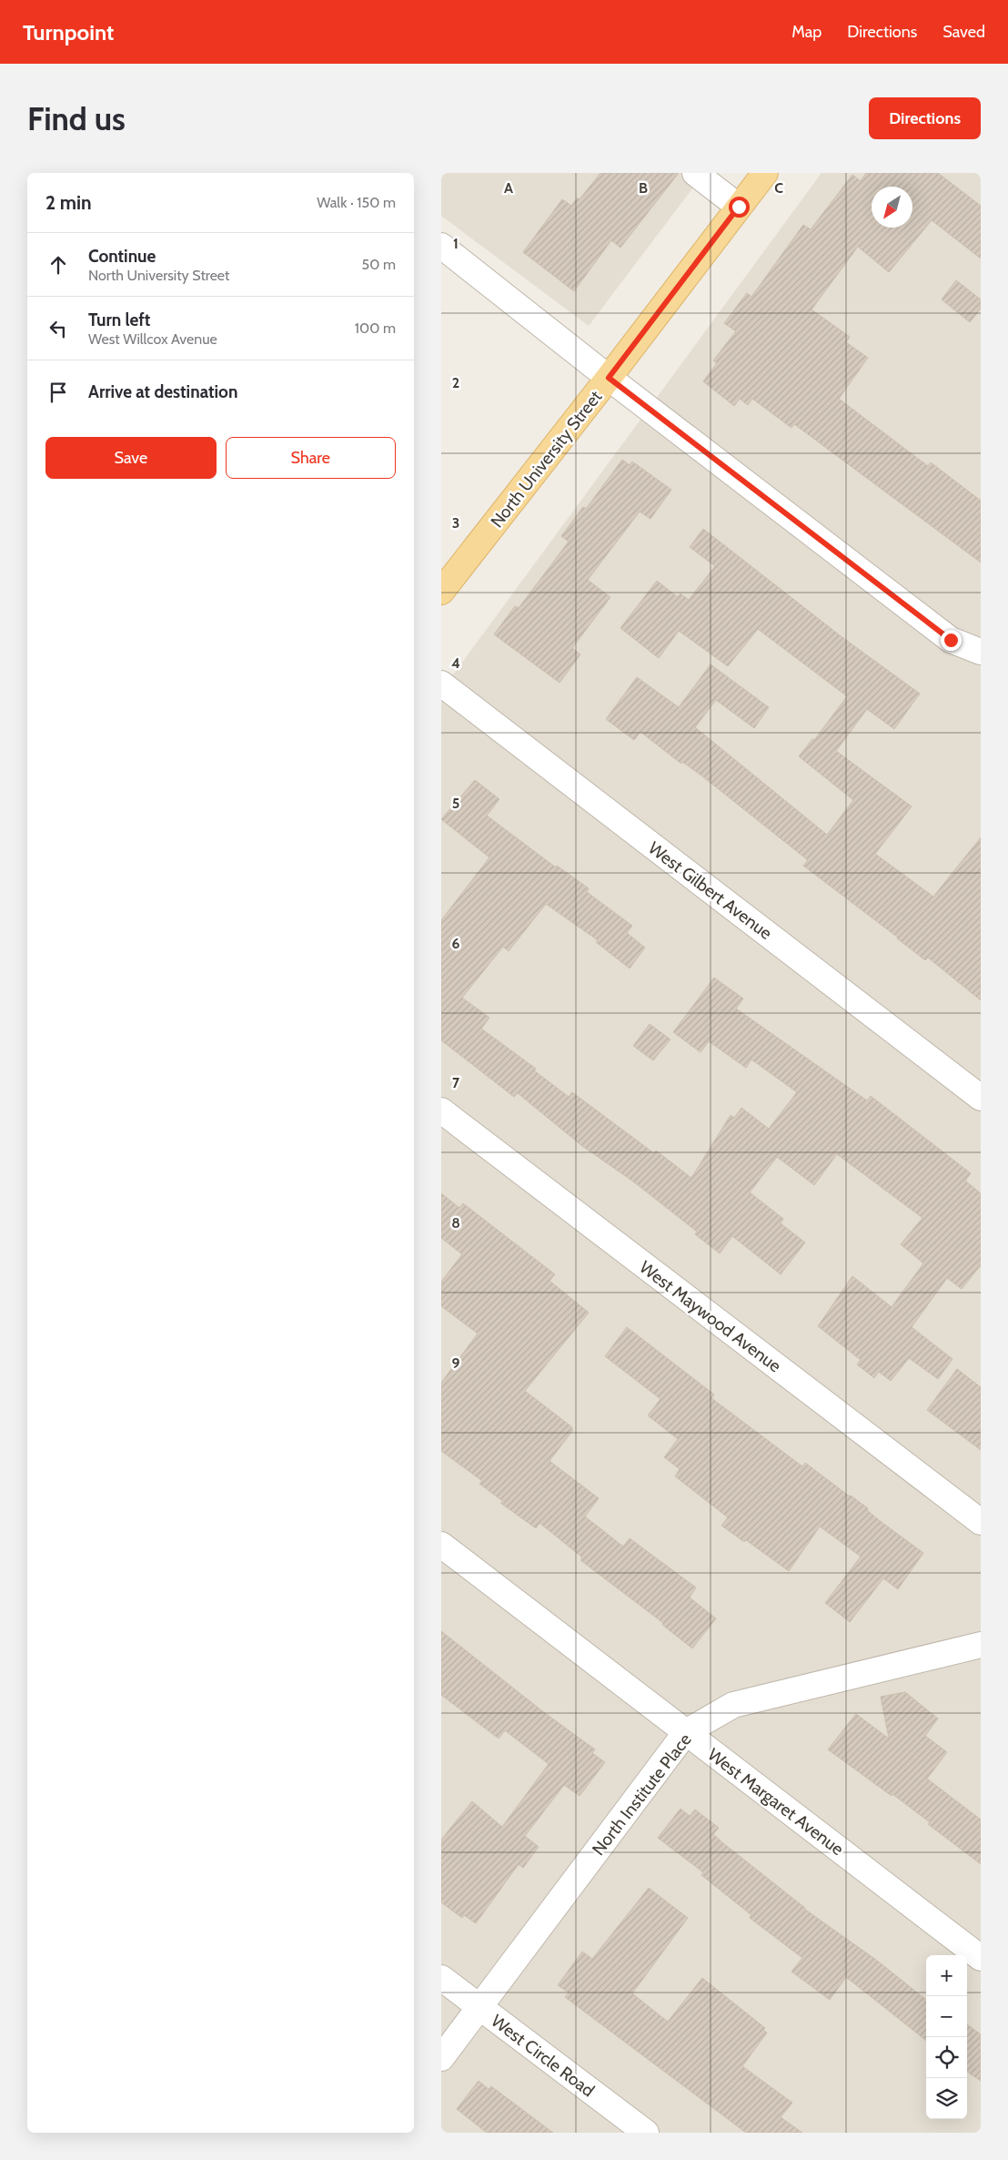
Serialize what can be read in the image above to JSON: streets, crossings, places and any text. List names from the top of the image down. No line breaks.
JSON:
{"streets":{"main road":["North University Street"],"street":["West Gilbert Avenue","West Maywood Avenue","North Institute Place","West Margaret Avenue","West Circle Road"]},"crossings":[["North Institute Place","West Margaret Avenue"],["North Institute Place","West Circle Road"]],"north":"bottom left","page":{"header":"Turnpoint","nav":["Map","Directions","Saved"],"buttons":["Directions",["Save","Share"]],"title":"Find us","heading":["2 min","Walk · 150 m"],"list":[["Continue","North University Street","50 m"],["Turn left","West Willcox Avenue","100 m"],"Arrive at destination"],"map_buttons":["+","−"]},"grid":{"columns":["A","B","C"],"rows":["1","2","3","4","5","6","7","8","9"]}}
